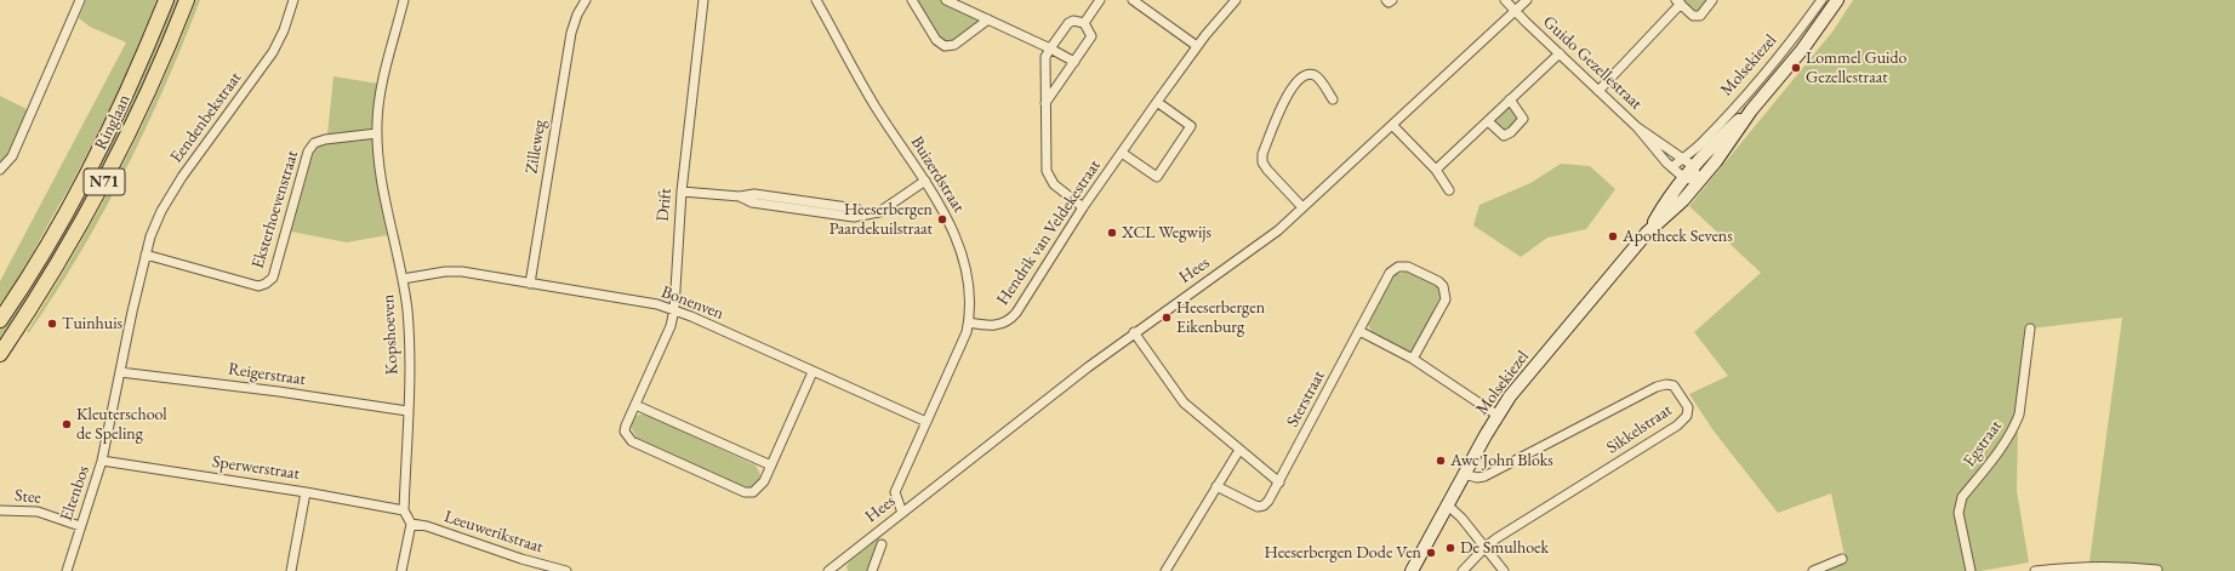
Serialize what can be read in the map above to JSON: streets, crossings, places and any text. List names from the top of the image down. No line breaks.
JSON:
{"streets":{"highway":["Ringlaan","N71"],"main road":["Molsekiezel"],"street":["Guido Gezellestraat","Eendenbekstraat","Zilleweg","Buizerdstraat","Drift","Eksterhoevenstraat","Hendrik van Veldekestraat","Hees","Bonenven","Kopshoeven","Reigerstraat","Sterstraat","Sikkelstraat","Egstraat","Sperwerstraat","Eltenbos","Stee","Leeuwerikstraat"]},"crossings":[["Guido Gezellestraat","Molsekiezel"],["Guido Gezellestraat","Hees"],["Molsekiezel","Sikkelstraat"],["Eendenbekstraat","Eksterhoevenstraat"],["Eendenbekstraat","Eltenbos"],["Zilleweg","Bonenven"],["Buizerdstraat","Hendrik van Veldekestraat"],["Buizerdstraat","Hees"],["Buizerdstraat","Bonenven"],["Drift","Bonenven"],["Eksterhoevenstraat","Kopshoeven"],["Eksterhoevenstraat","Eltenbos"],["Bonenven","Kopshoeven"],["Kopshoeven","Reigerstraat"],["Kopshoeven","Sperwerstraat"],["Reigerstraat","Eltenbos"],["Sperwerstraat","Eltenbos"],["Eltenbos","Stee"]],"places":["Lommel Guido Gezellestraat","Heeserbergen Paardekuilstraat","XCL Wegwijs","Apotheek Sevens","Heeserbergen Eikenburg","Tuinhuis","Kleuterschool de Speling","Awc John Bloks","De Smulhoek","Heeserbergen Dode Ven"]}
